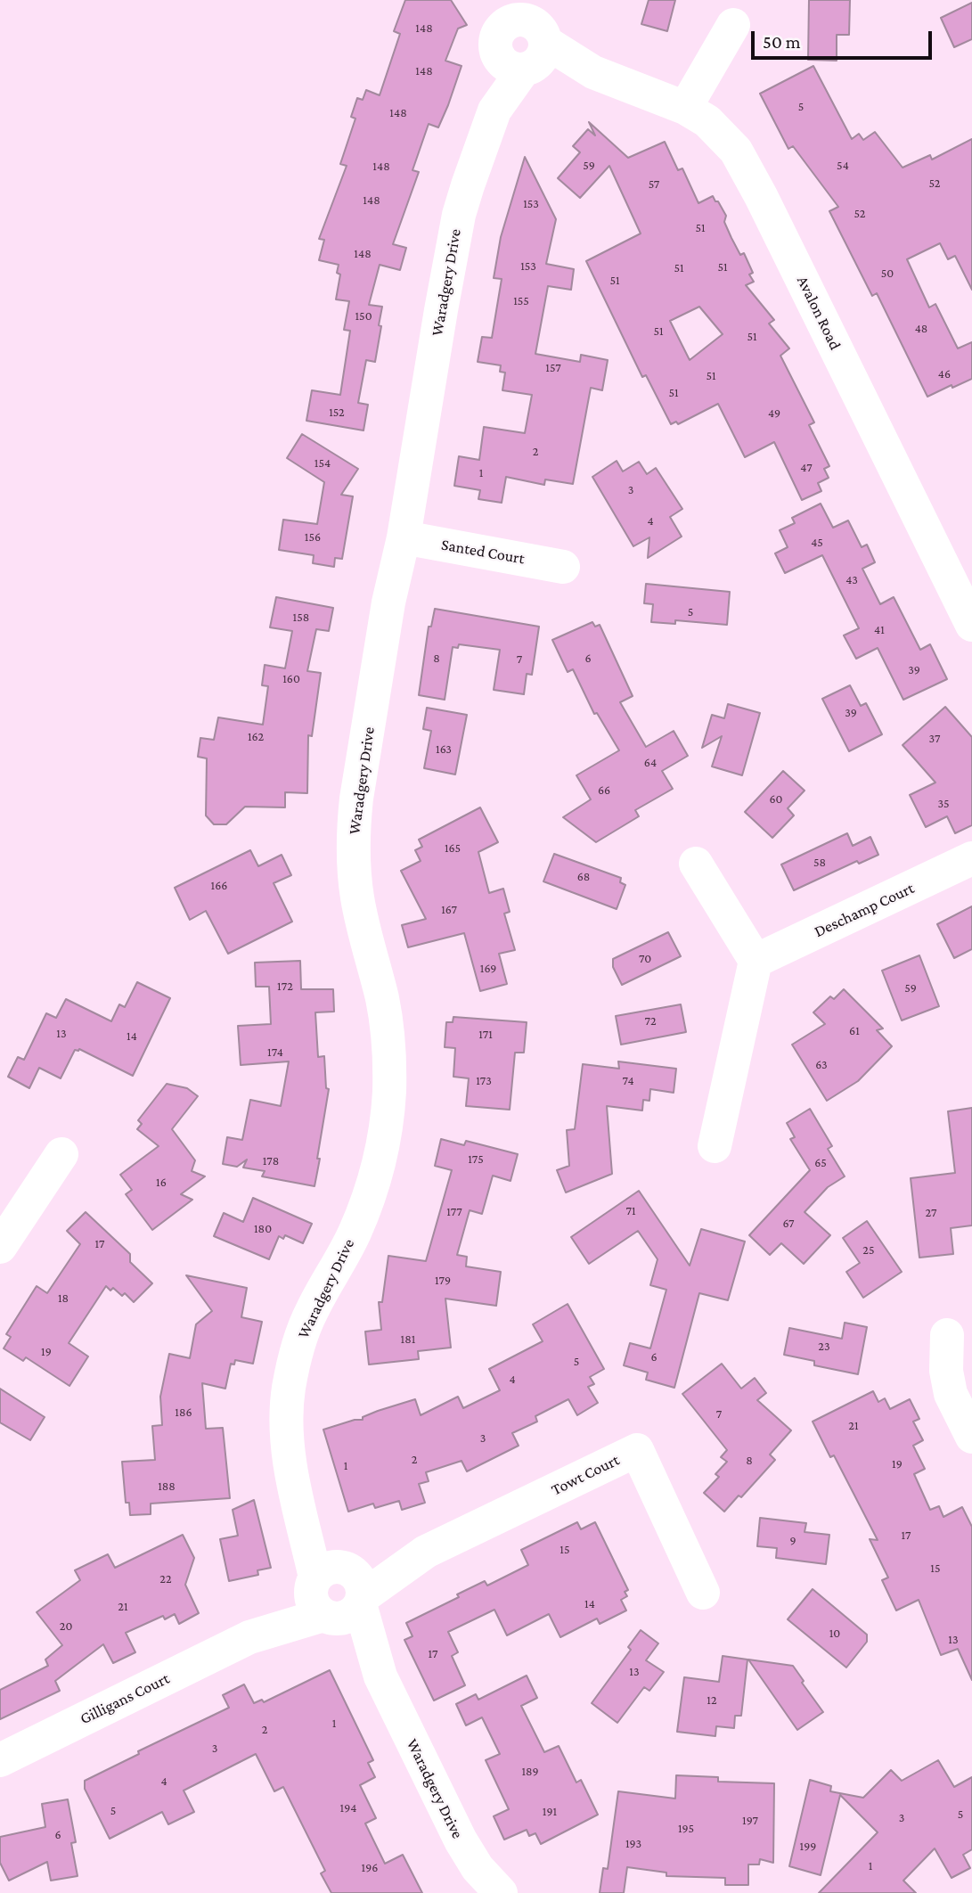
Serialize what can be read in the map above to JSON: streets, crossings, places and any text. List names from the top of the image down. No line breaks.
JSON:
{"streets":{"street":["Waradgery Drive","Avalon Road","Santed Court","Deschamp Court","Towt Court","Gilligans Court"]},"crossings":[["Waradgery Drive","Avalon Road"],["Waradgery Drive","Santed Court"],["Waradgery Drive","Towt Court"],["Waradgery Drive","Gilligans Court"],["Towt Court","Gilligans Court"]],"house_numbers":["148","148","5","148","59","54","148","52","57","148","153","52","51","148","153","51","51","50","51","155","150","48","51","51","157","46","51","51","152","49","2","154","47","1","3","4","156","45","43","5","158","41","8","6","7","39","160","39","162","37","163","64","66","60","35","165","58","68","166","167","70","169","172","59","72","61","13","171","14","174","63","173","74","175","178","65","16","71","177","27","67","180","17","25","179","18","181","23","19","6","5","4","186","7","21","3","2","8","19","1","188","17","9","15","15","22","14","21","20","10","13","17","13","12","1","2","3","189","4","194","5","191","5","3","197","195","6","193","199","1","196"],"scale_bar":"50 m"}
